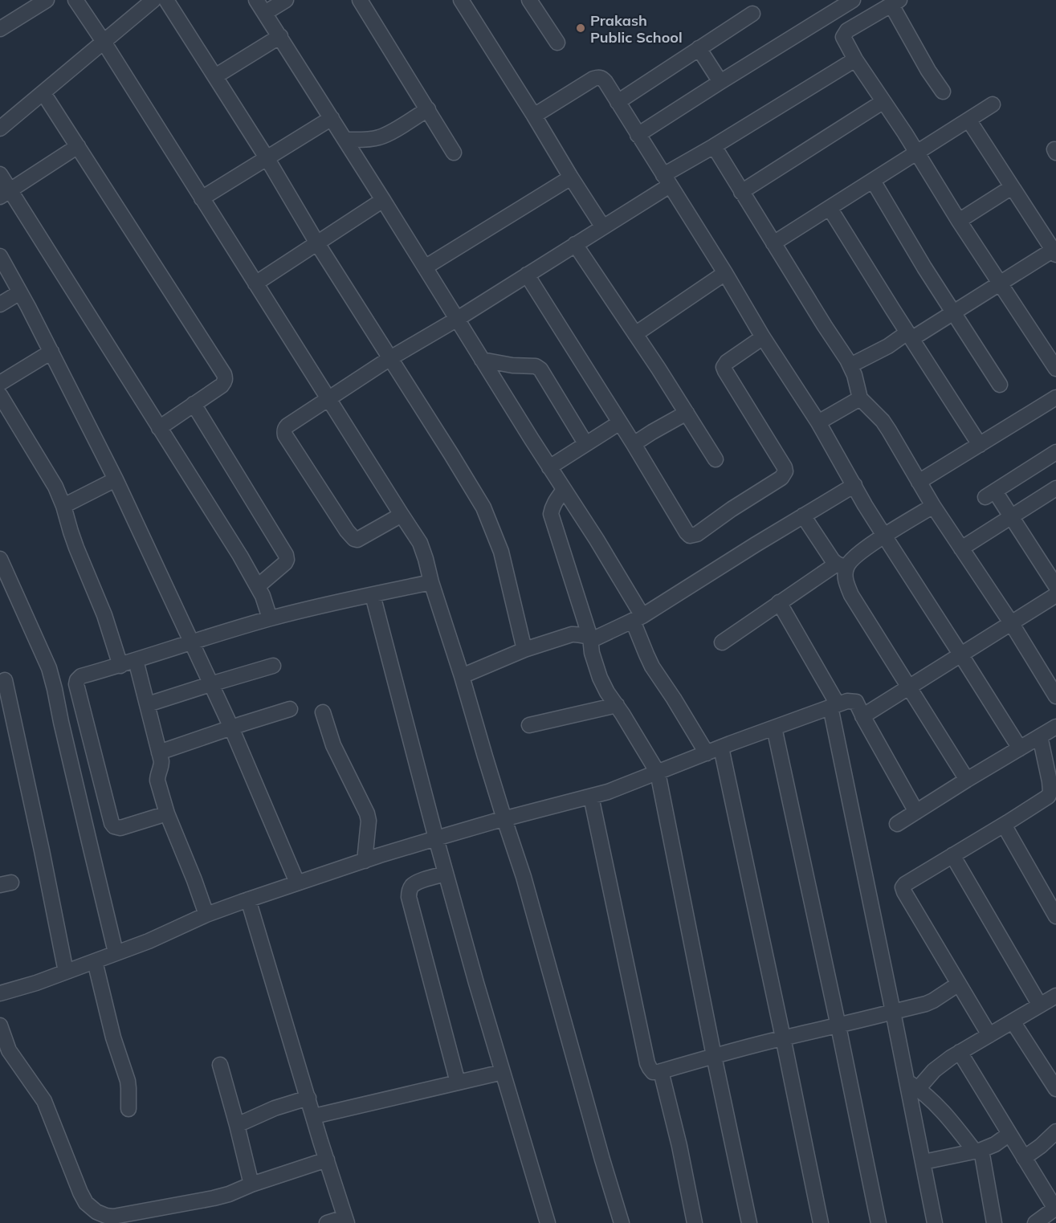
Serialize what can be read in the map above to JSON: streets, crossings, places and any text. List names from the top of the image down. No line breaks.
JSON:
{"places":["Prakash Public School"]}
